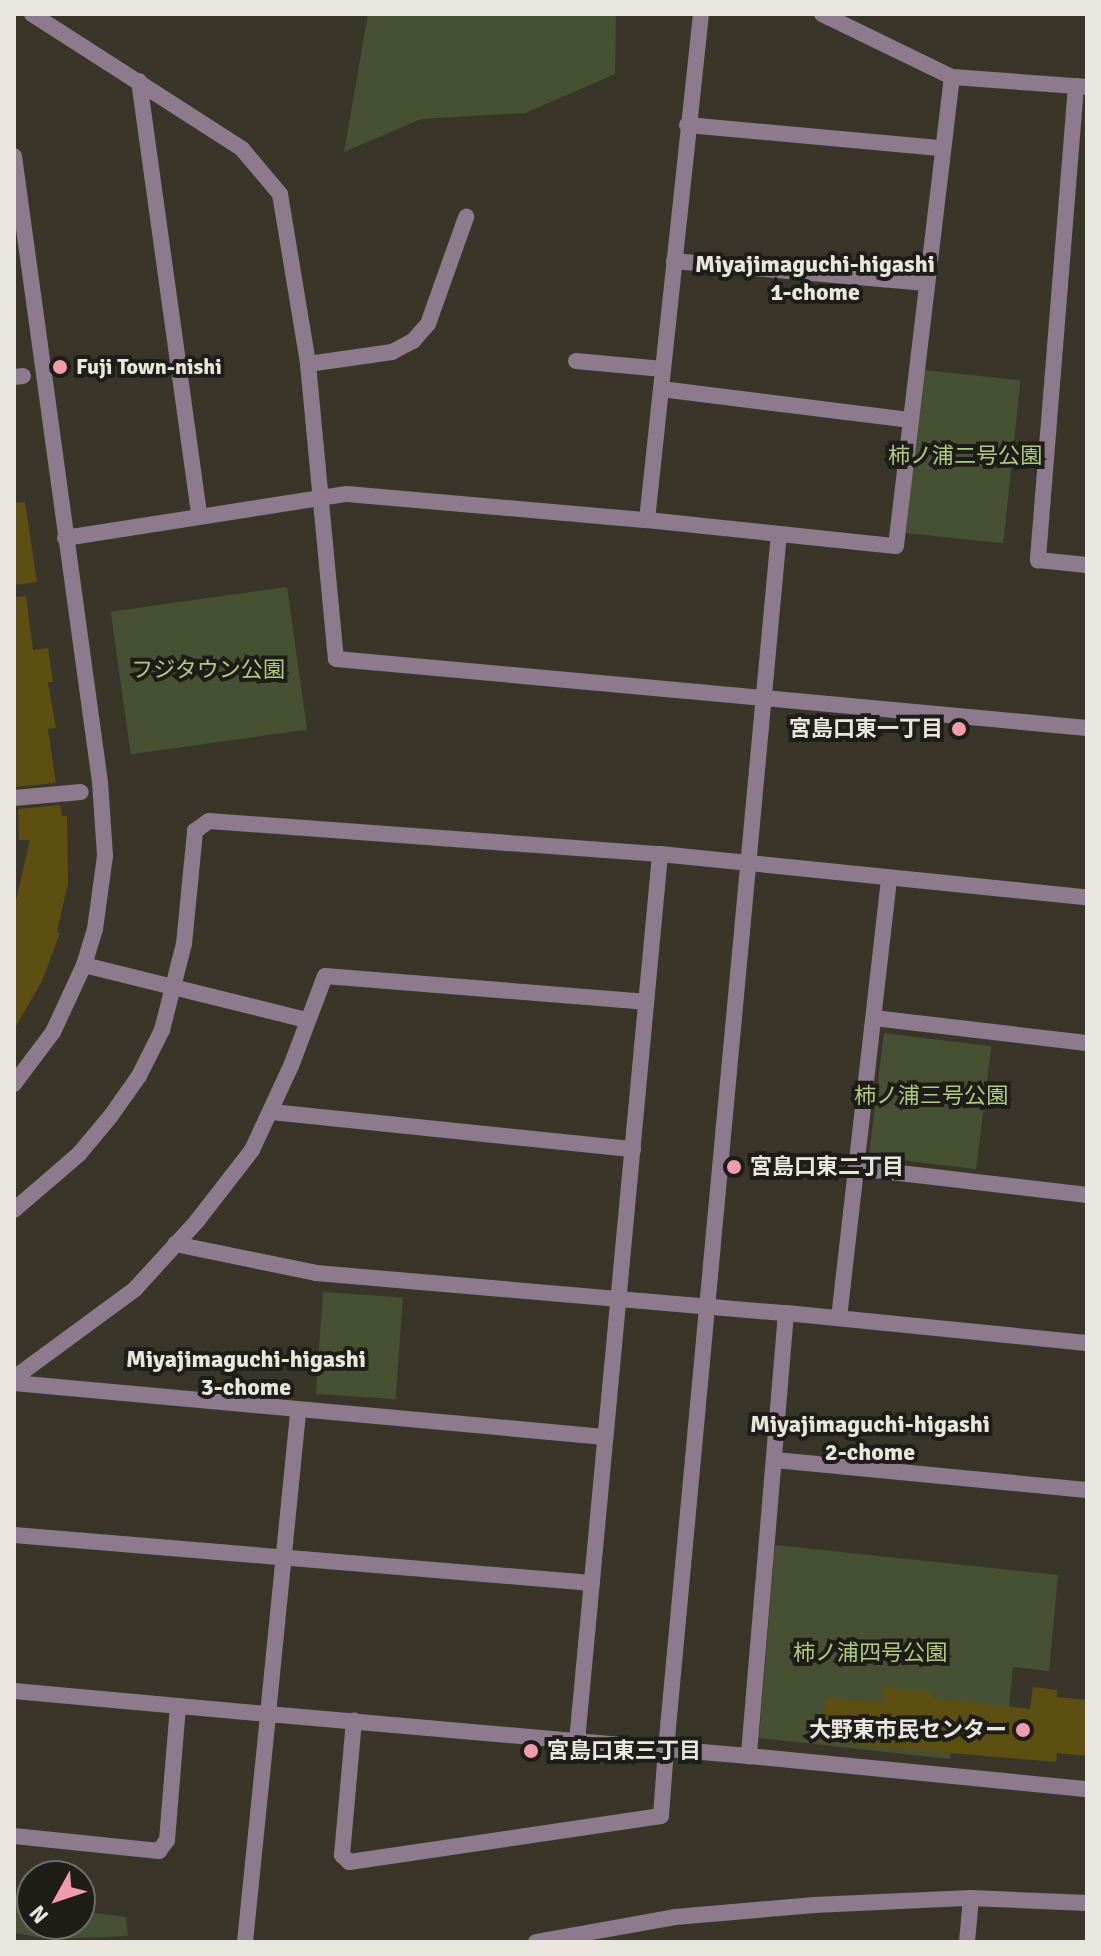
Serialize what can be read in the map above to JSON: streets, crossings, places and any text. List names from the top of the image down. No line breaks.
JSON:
{"districts":["Miyajimaguchi-higashi 1-chome","Miyajimaguchi-higashi 3-chome","Miyajimaguchi-higashi 2-chome"],"parks":["柿ノ浦二号公園","フジタウン公園","柿ノ浦三号公園","柿ノ浦四号公園"],"places":["Fuji Town-nishi","宮島口東一丁目","宮島口東二丁目","大野東市民センター","宮島口東三丁目"],"north":"bottom left"}
